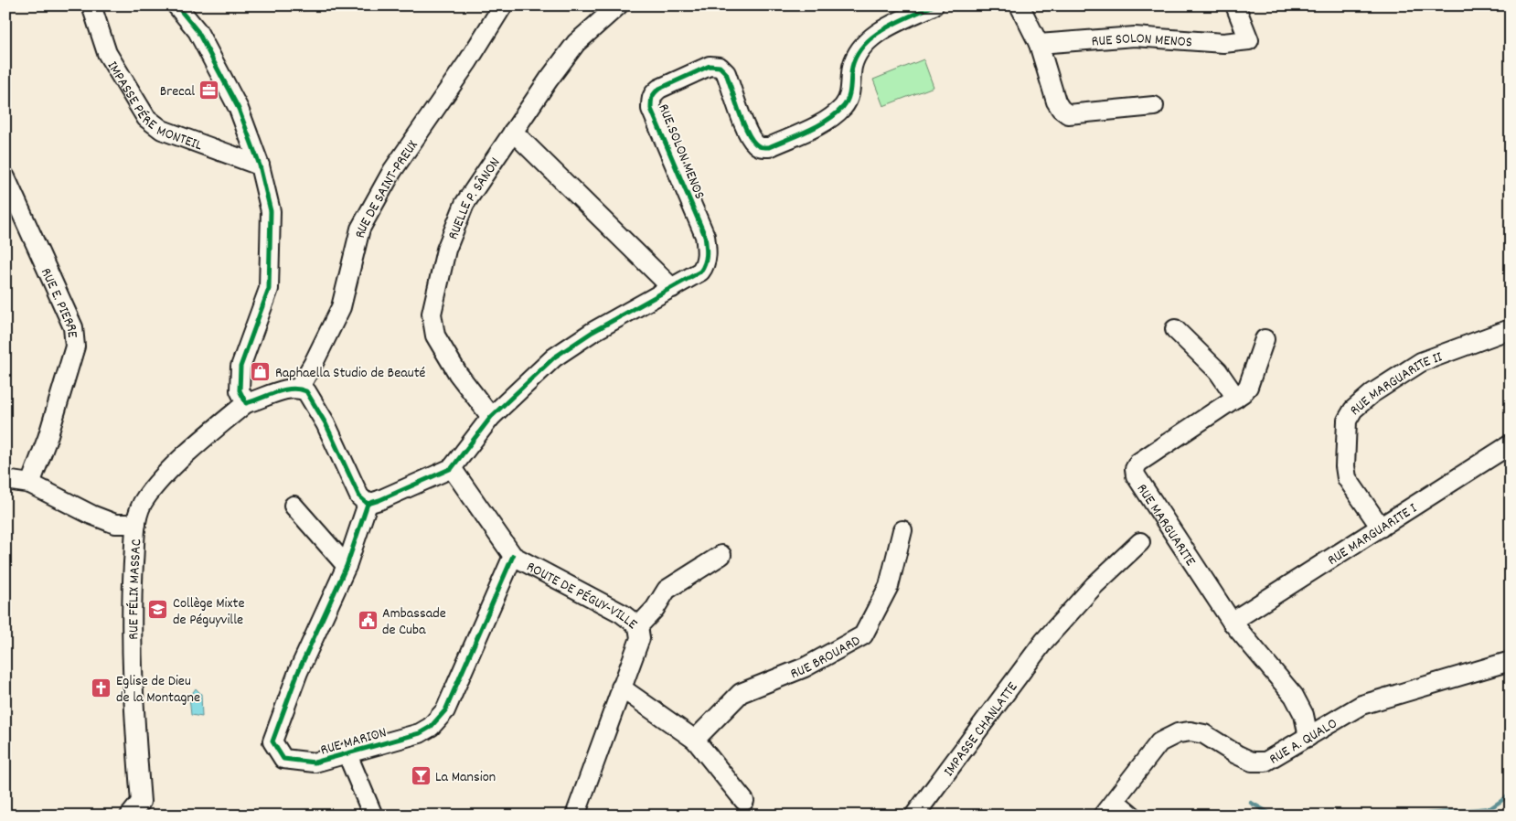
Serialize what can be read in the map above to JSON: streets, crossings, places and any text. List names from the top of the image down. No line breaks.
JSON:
{"streets":{"street":["RUE SOLON MENOS","IMPASSE PÉRE MONTEIL","RUE DE SAINT-PREUX","RUELLE P. SÂNON","RUE E. PIERRE","RUE MARGUARITE II","RUE MARGUARITE","RUE MARGUARITE I","RUE FÉLIX MASSAC","ROUTE DE PÉGUY-VILLE","RUE BROUARD","IMPASSE CHANLATTE","RUE MARION","RUE A. QUALO"]},"crossings":[["RUE SOLON MENOS","RUELLE P. SÂNON"],["RUE SOLON MENOS","ROUTE DE PÉGUY-VILLE"],["RUE MARGUARITE II","RUE MARGUARITE I"],["RUE MARGUARITE","RUE MARGUARITE I"],["RUE MARGUARITE","RUE A. QUALO"],["ROUTE DE PÉGUY-VILLE","RUE MARION"]],"places":{"office":["Brecal"],"shop":["Raphaella Studio de Beauté"],"school or university":["Collège Mixte de Péguyville"],"public building":["Ambassade de Cuba"],"church":["Eglise de Dieu de la Montagne"],"bar":["La Mansion"]}}
